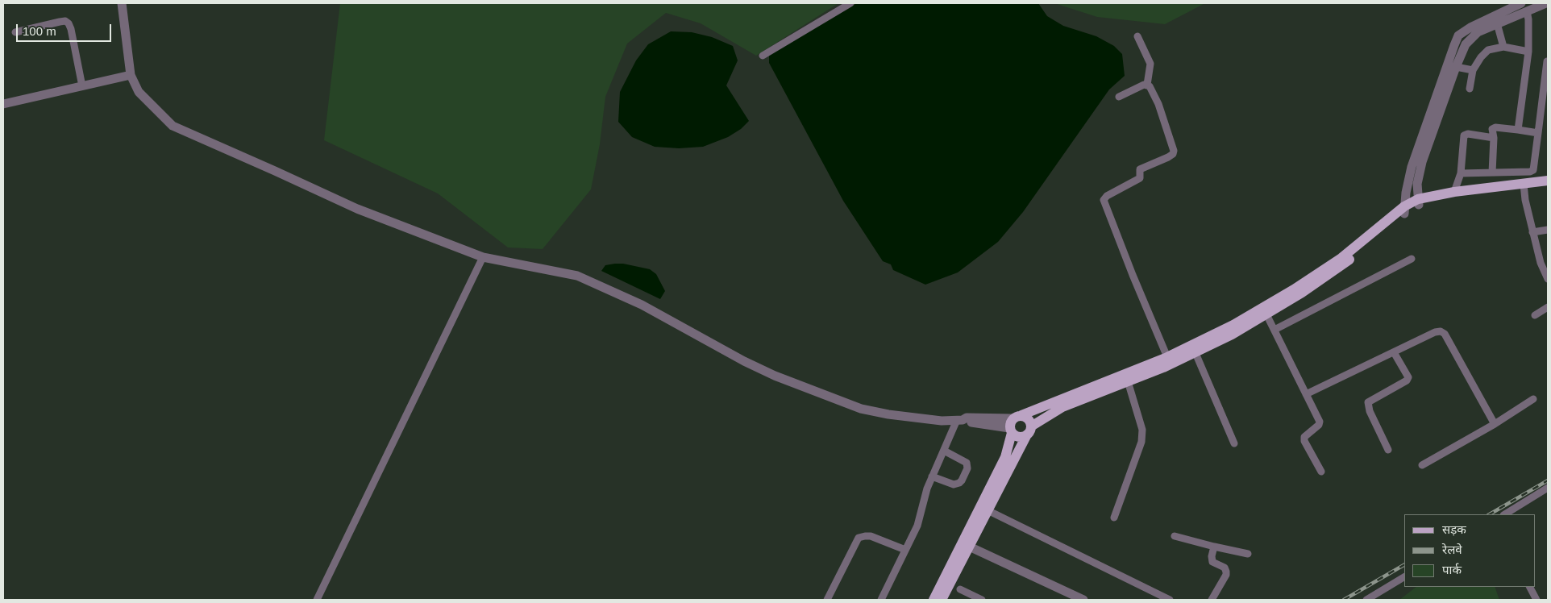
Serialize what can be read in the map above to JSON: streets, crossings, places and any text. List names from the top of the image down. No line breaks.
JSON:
{"legend":["सड़क","रेलवे","पार्क"],"scale_bar":"100 m"}
